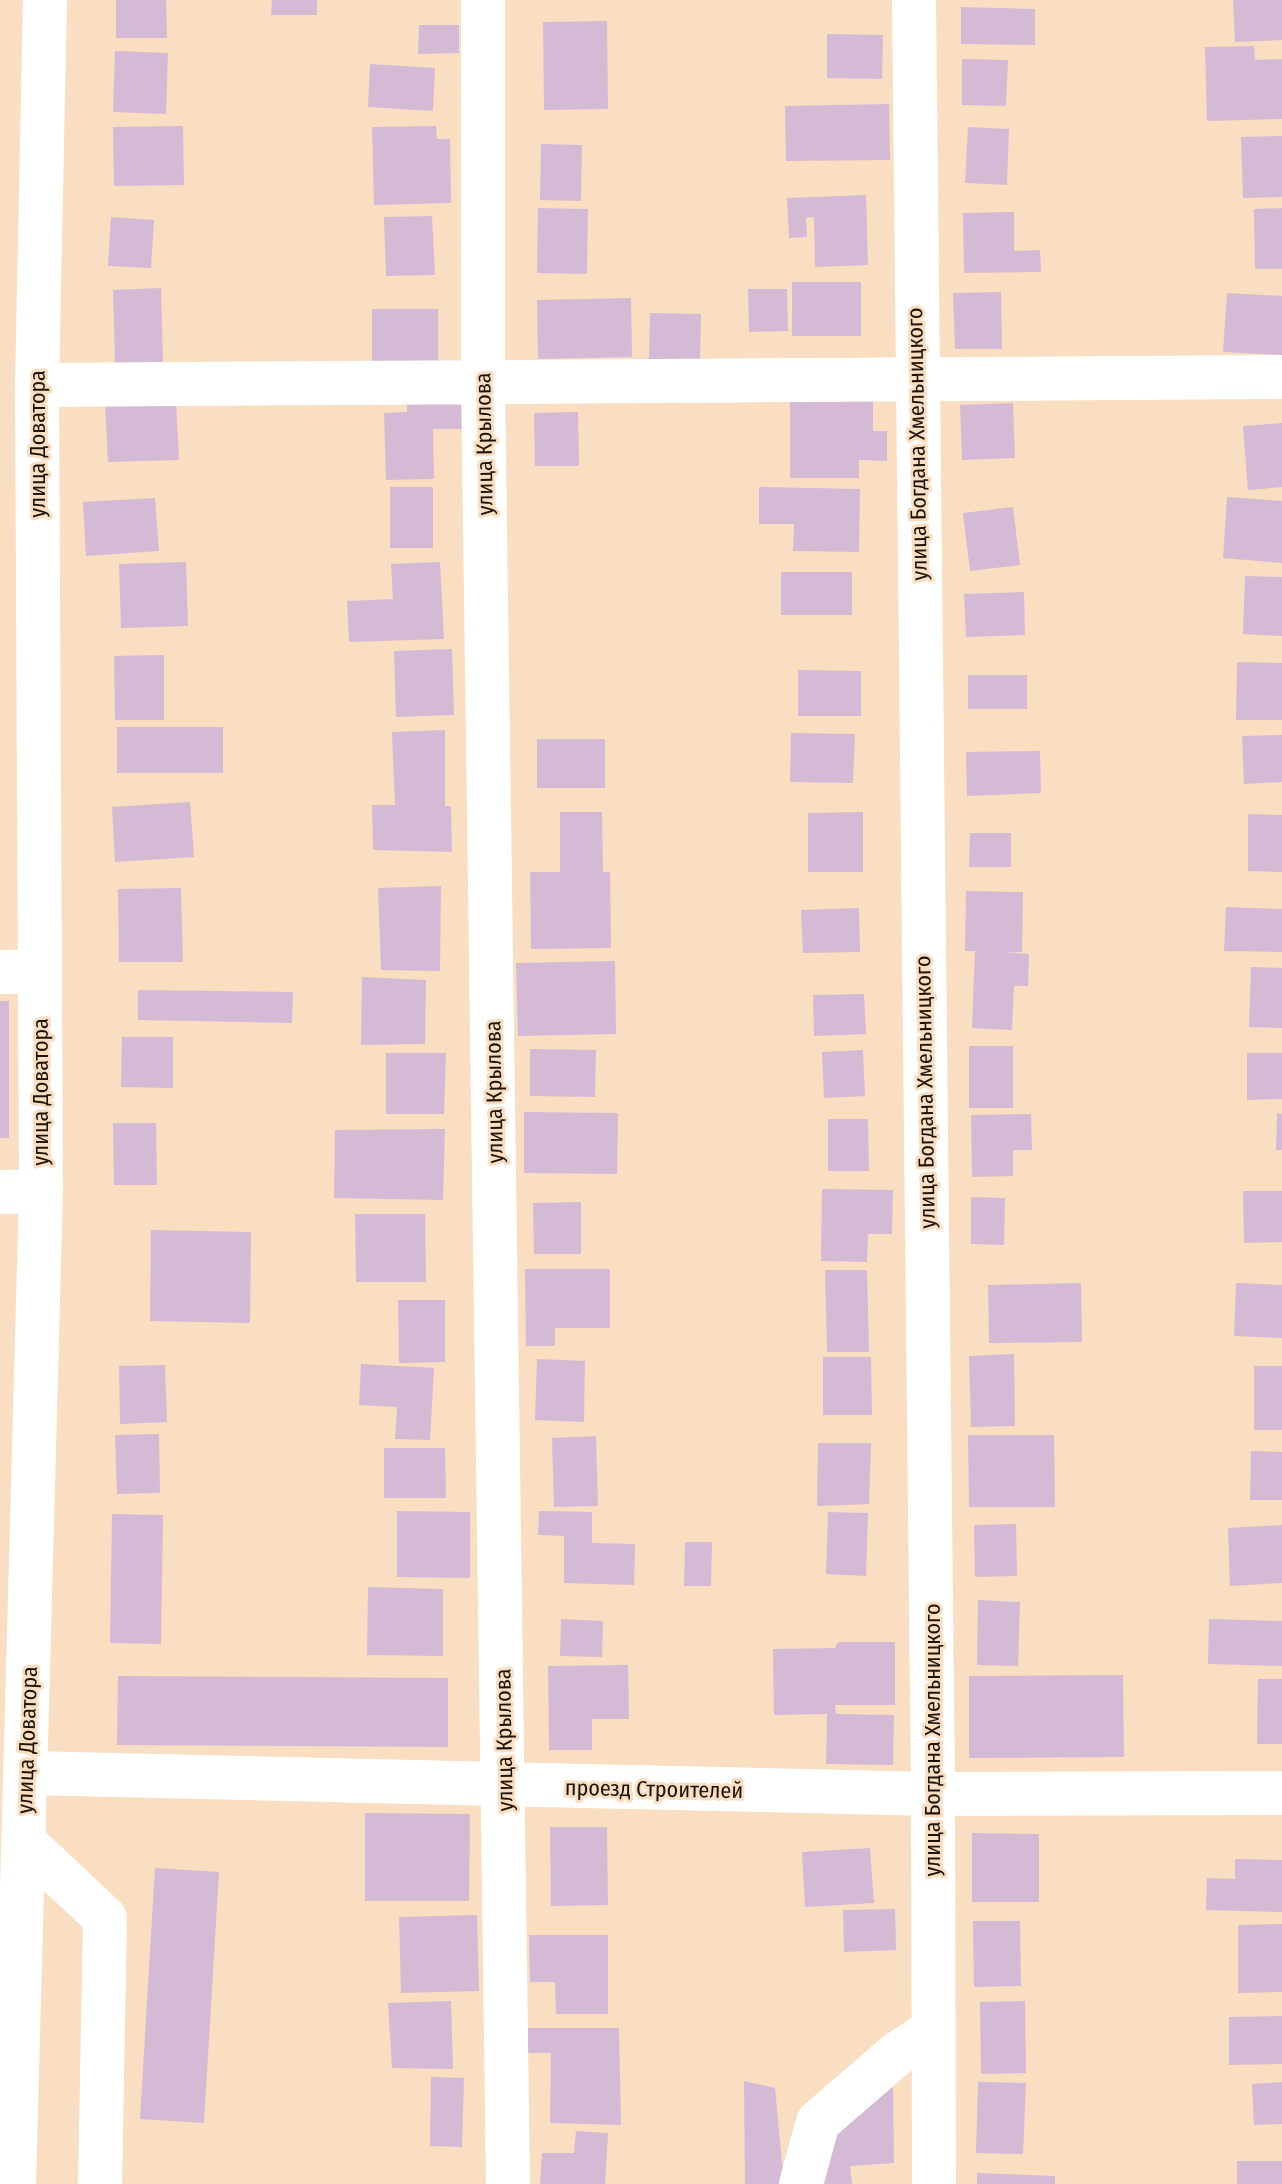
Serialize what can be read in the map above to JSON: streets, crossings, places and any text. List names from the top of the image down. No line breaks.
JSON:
{"streets":{"street":["улица Доватора","улица Крылова","улица Богдана Хмельницкого","проезд Строителей"]},"crossings":[["улица Доватора","проезд Строителей"],["улица Крылова","проезд Строителей"],["улица Богдана Хмельницкого","проезд Строителей"]]}
